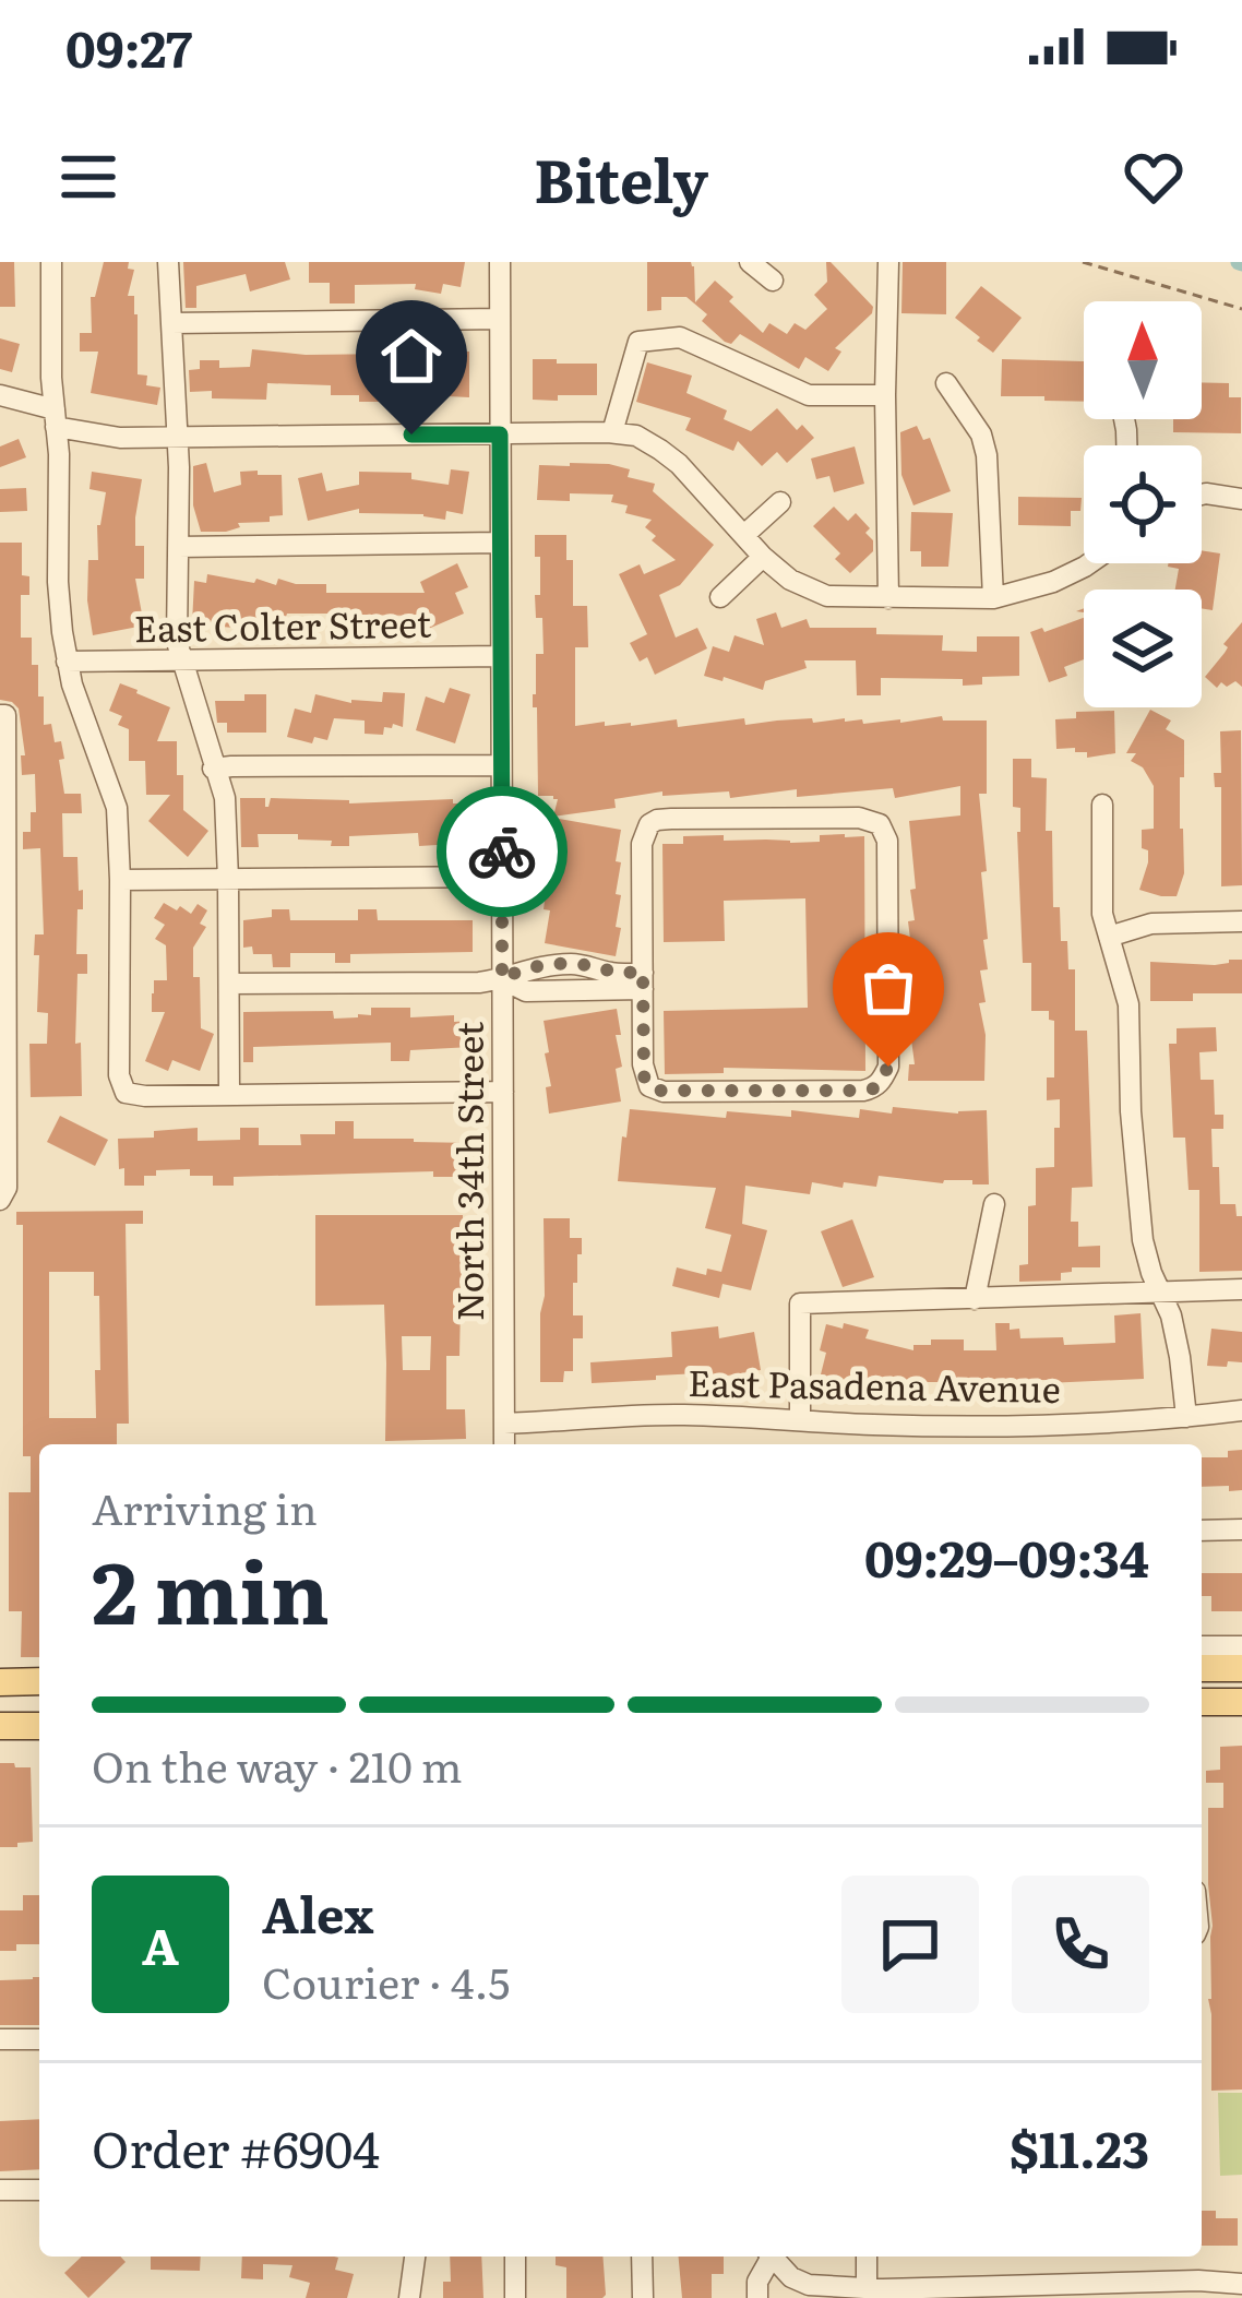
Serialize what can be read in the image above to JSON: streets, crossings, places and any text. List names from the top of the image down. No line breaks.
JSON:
{"streets":{"street":["East Colter Street","North 34th Street","East Pasadena Avenue"]},"crossings":[["East Colter Street","North 34th Street"],["North 34th Street","East Pasadena Avenue"]],"north":"top","page":{"status":"09:27","header":"Bitely","heading":["2 min","Arriving in","09:29–09:34"],"panel":["Alex","Courier · 4.5","Order #6904","$11.23"],"bar":"On the way · 210 m","round":"A"}}
